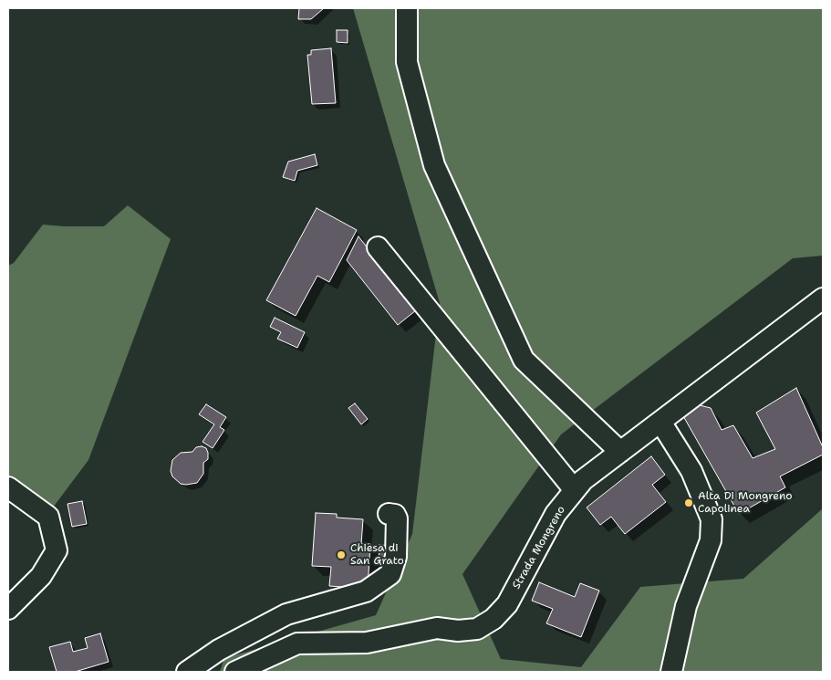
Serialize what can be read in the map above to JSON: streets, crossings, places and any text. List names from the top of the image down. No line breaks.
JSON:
{"streets":{"street":["Strada Mongreno"]},"places":["Alta Di Mongreno Capolinea","Chiesa di San Grato"]}
